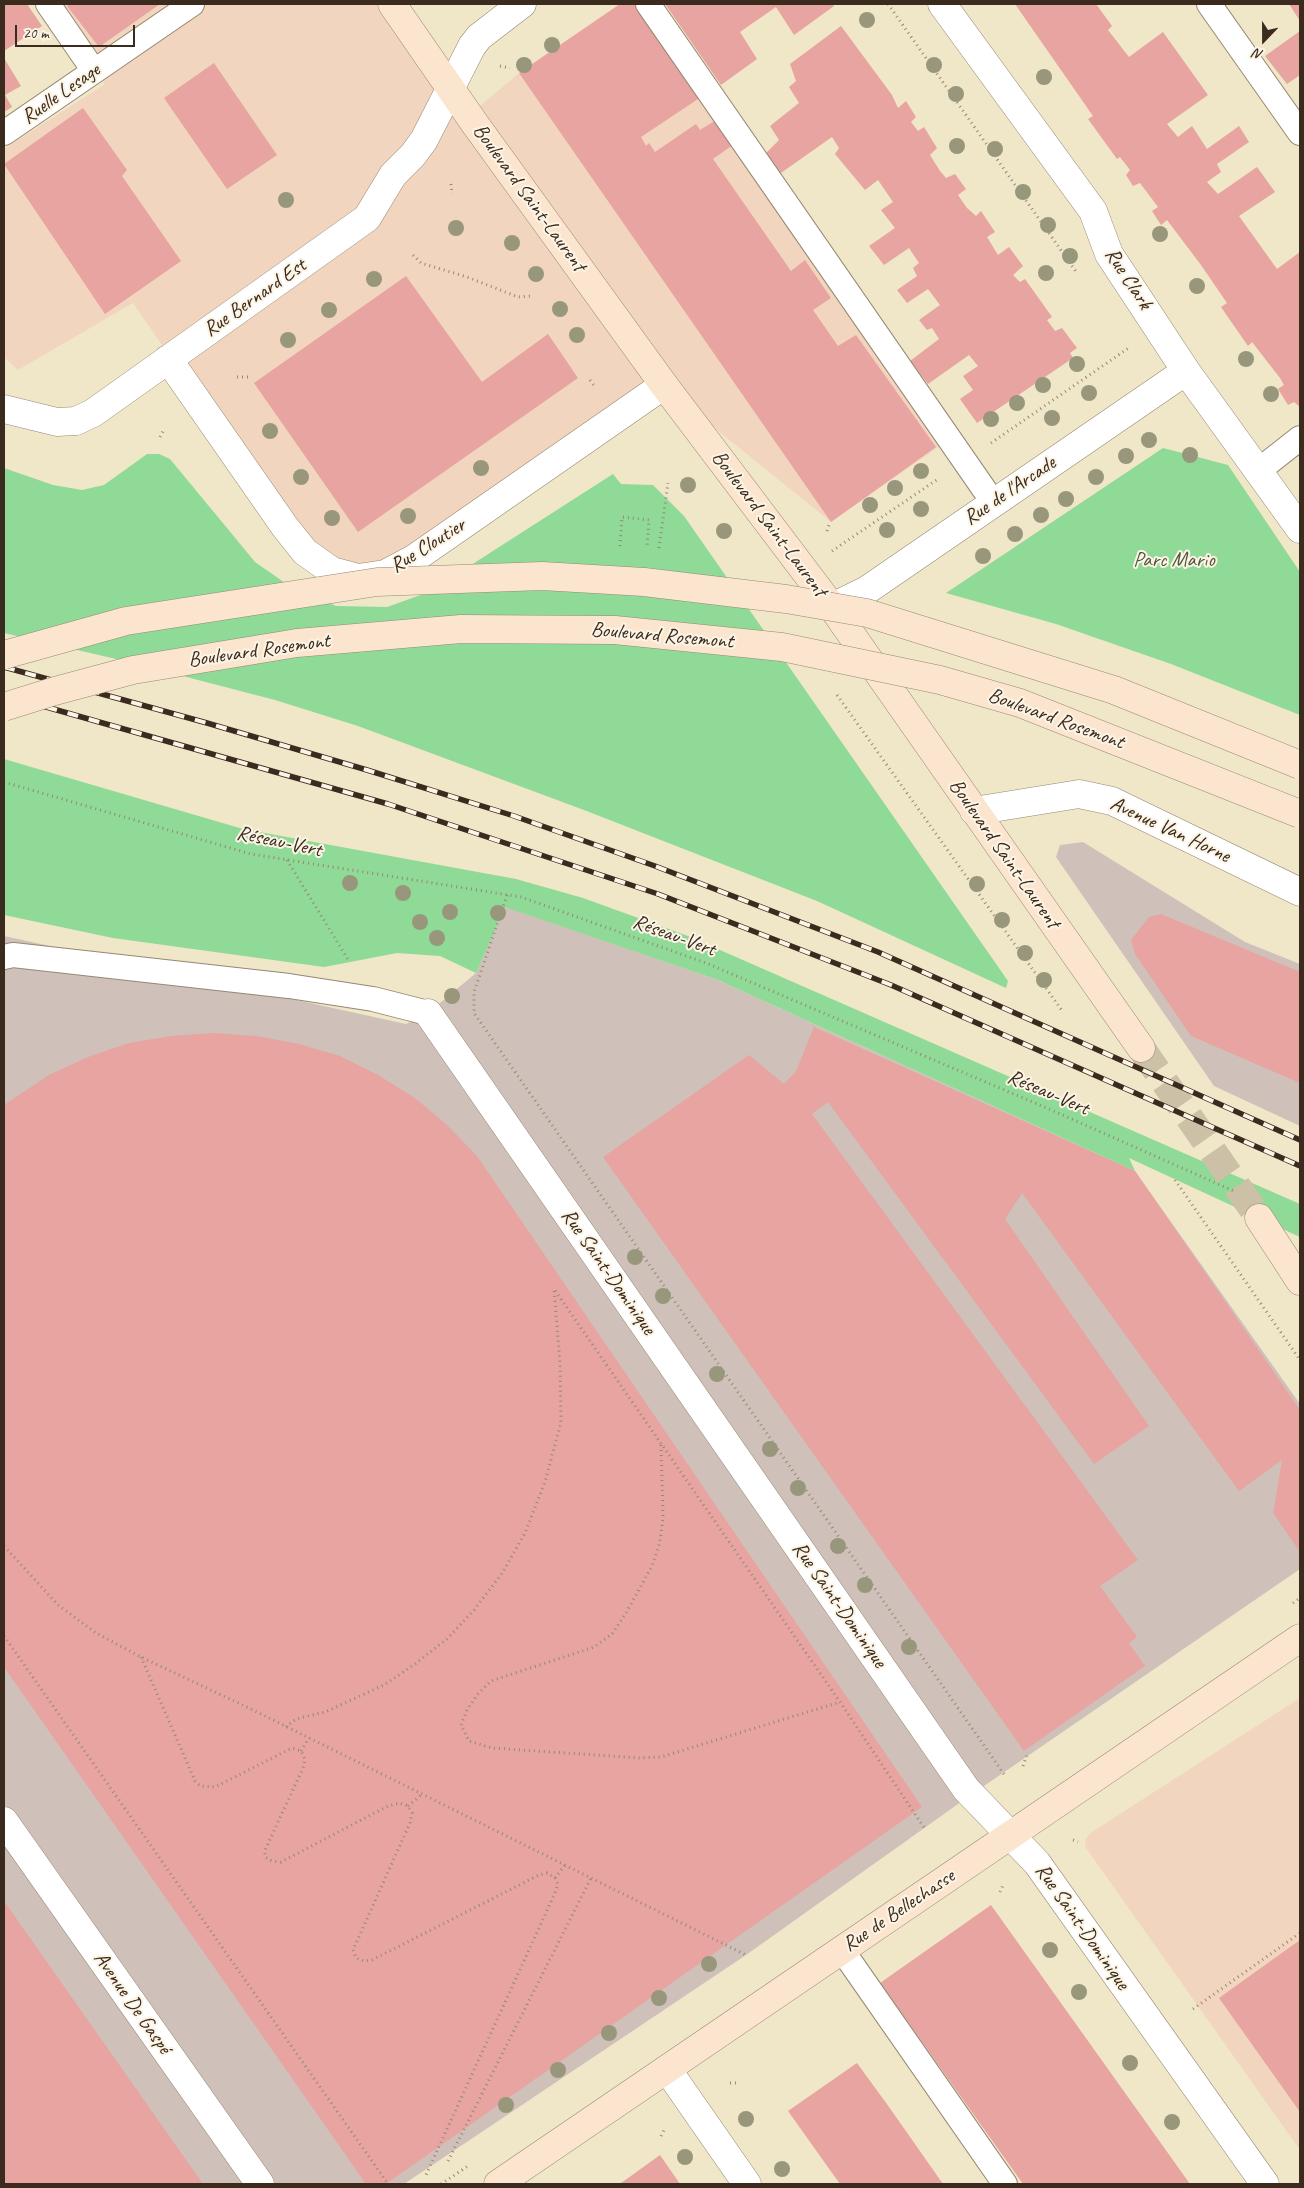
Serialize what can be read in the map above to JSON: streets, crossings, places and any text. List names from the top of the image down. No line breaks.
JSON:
{"streets":{"main road":["Boulevard Saint-Laurent","Boulevard Rosemont","Rue de Bellechasse"],"street":["Rue Clark","Rue Bernard Est","Rue de l'Arcade","Rue Cloutier","Avenue Van Horne","Rue Saint-Dominique","Avenue De Gaspé"],"lane":["Ruelle Lesage"],"path":["Réseau-Vert"]},"crossings":[["Boulevard Saint-Laurent","Rue Bernard Est"],["Boulevard Saint-Laurent","Rue de l'Arcade"],["Boulevard Saint-Laurent","Rue Cloutier"],["Boulevard Saint-Laurent","Avenue Van Horne"],["Rue Clark","Rue de l'Arcade"],["Rue Bernard Est","Rue Cloutier"],["Réseau-Vert","Rue Saint-Dominique"],["Rue Saint-Dominique","Rue de Bellechasse"]],"parks":["Parc Mario"],"scale_bar":"20 m","north":"bottom"}
